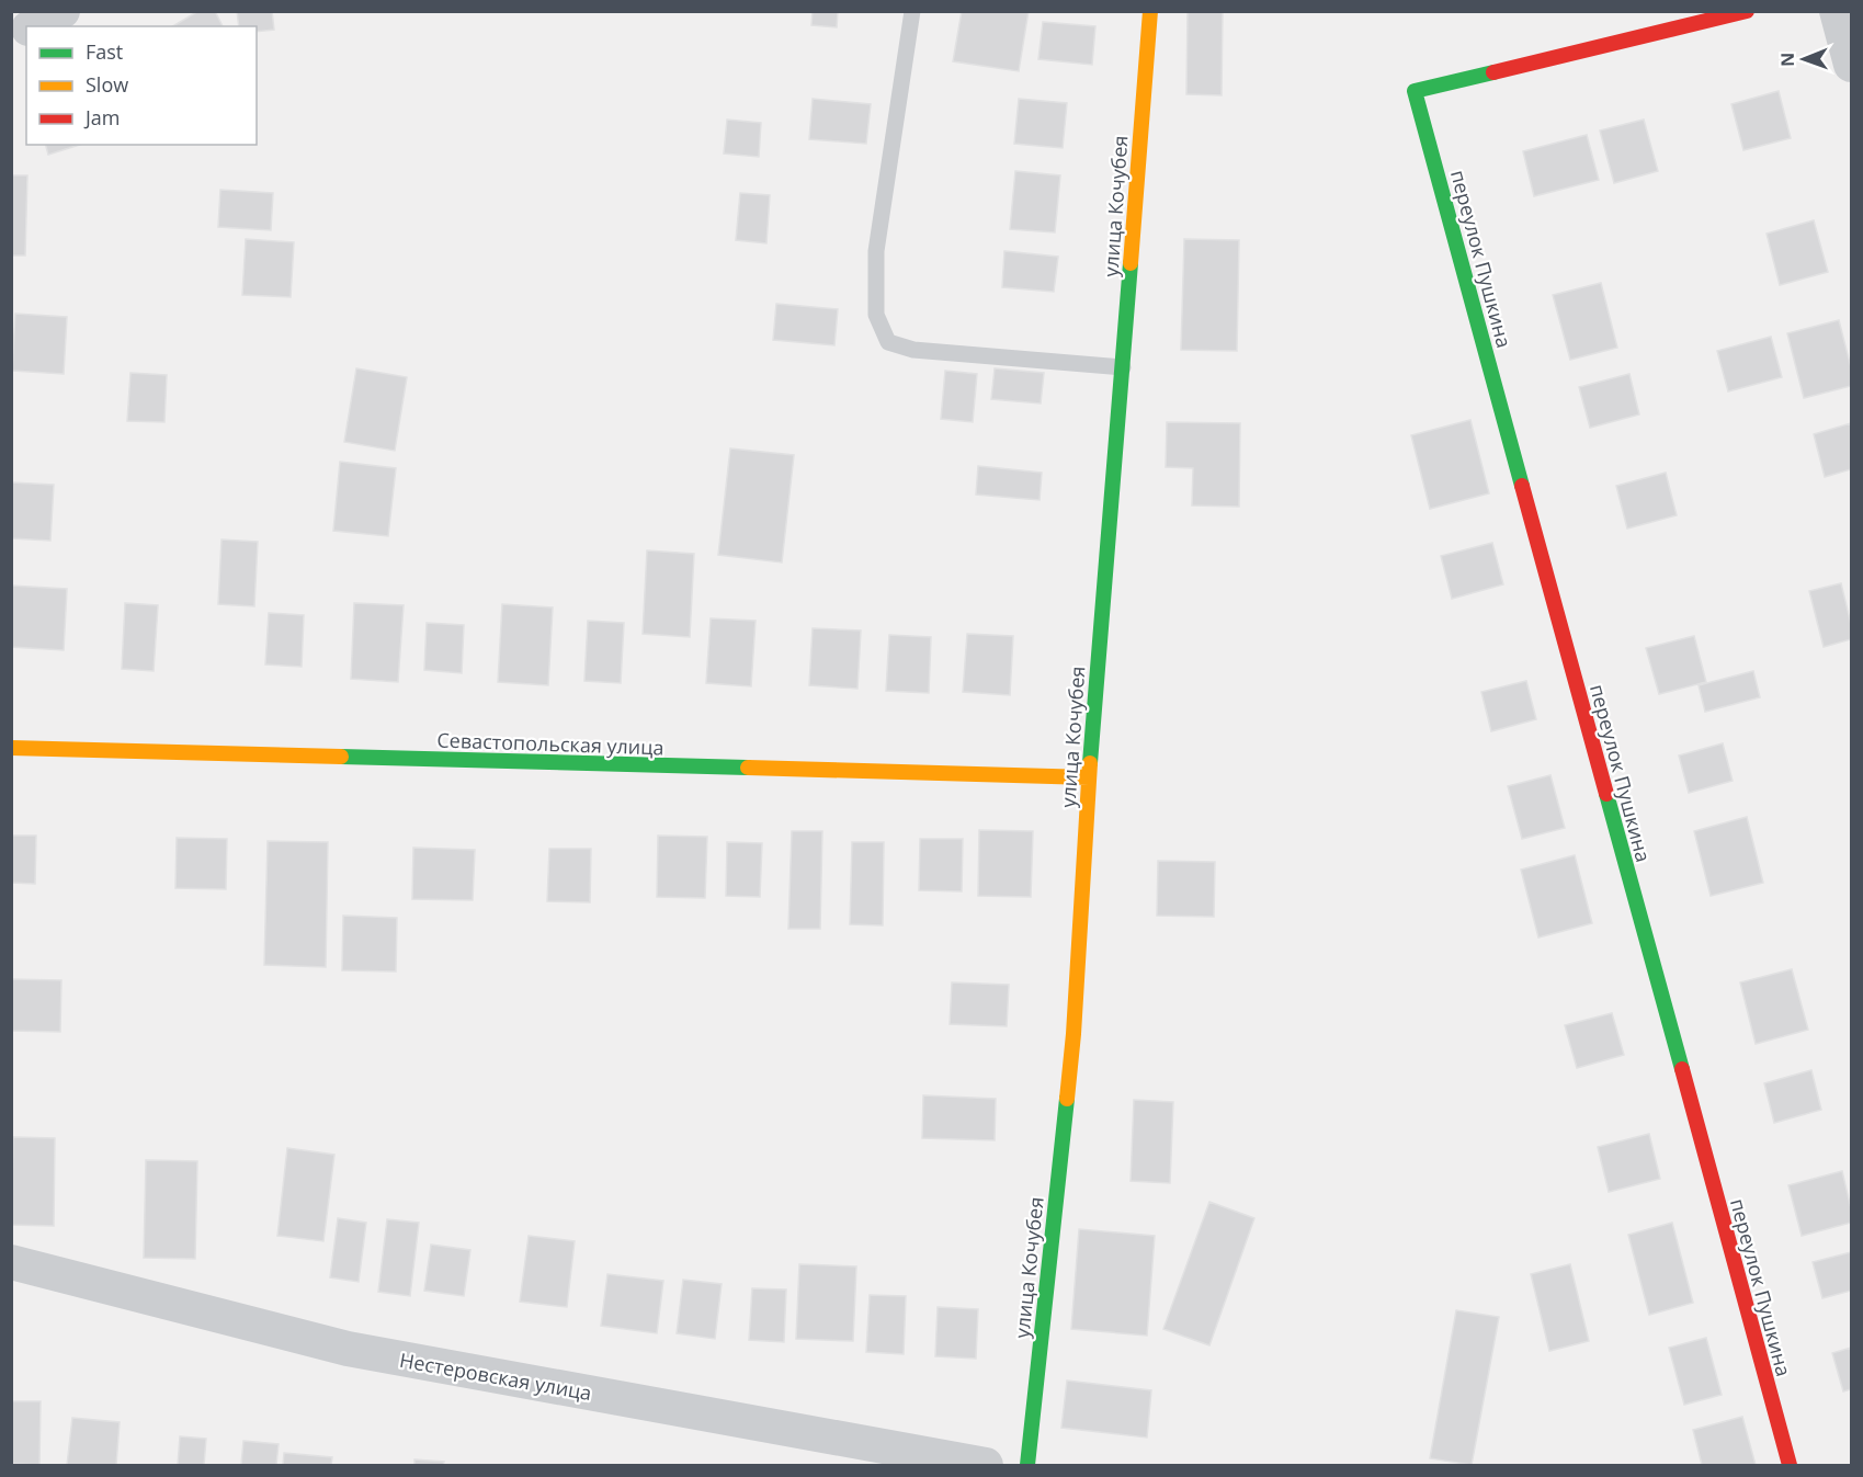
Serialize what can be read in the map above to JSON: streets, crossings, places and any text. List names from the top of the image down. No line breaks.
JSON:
{"streets":{"street":["улица Кочубея","переулок Пушкина","Севастопольская улица","Нестеровская улица"]},"crossings":[["улица Кочубея","Севастопольская улица"]],"legend":["Fast","Slow","Jam"],"north":"left"}
